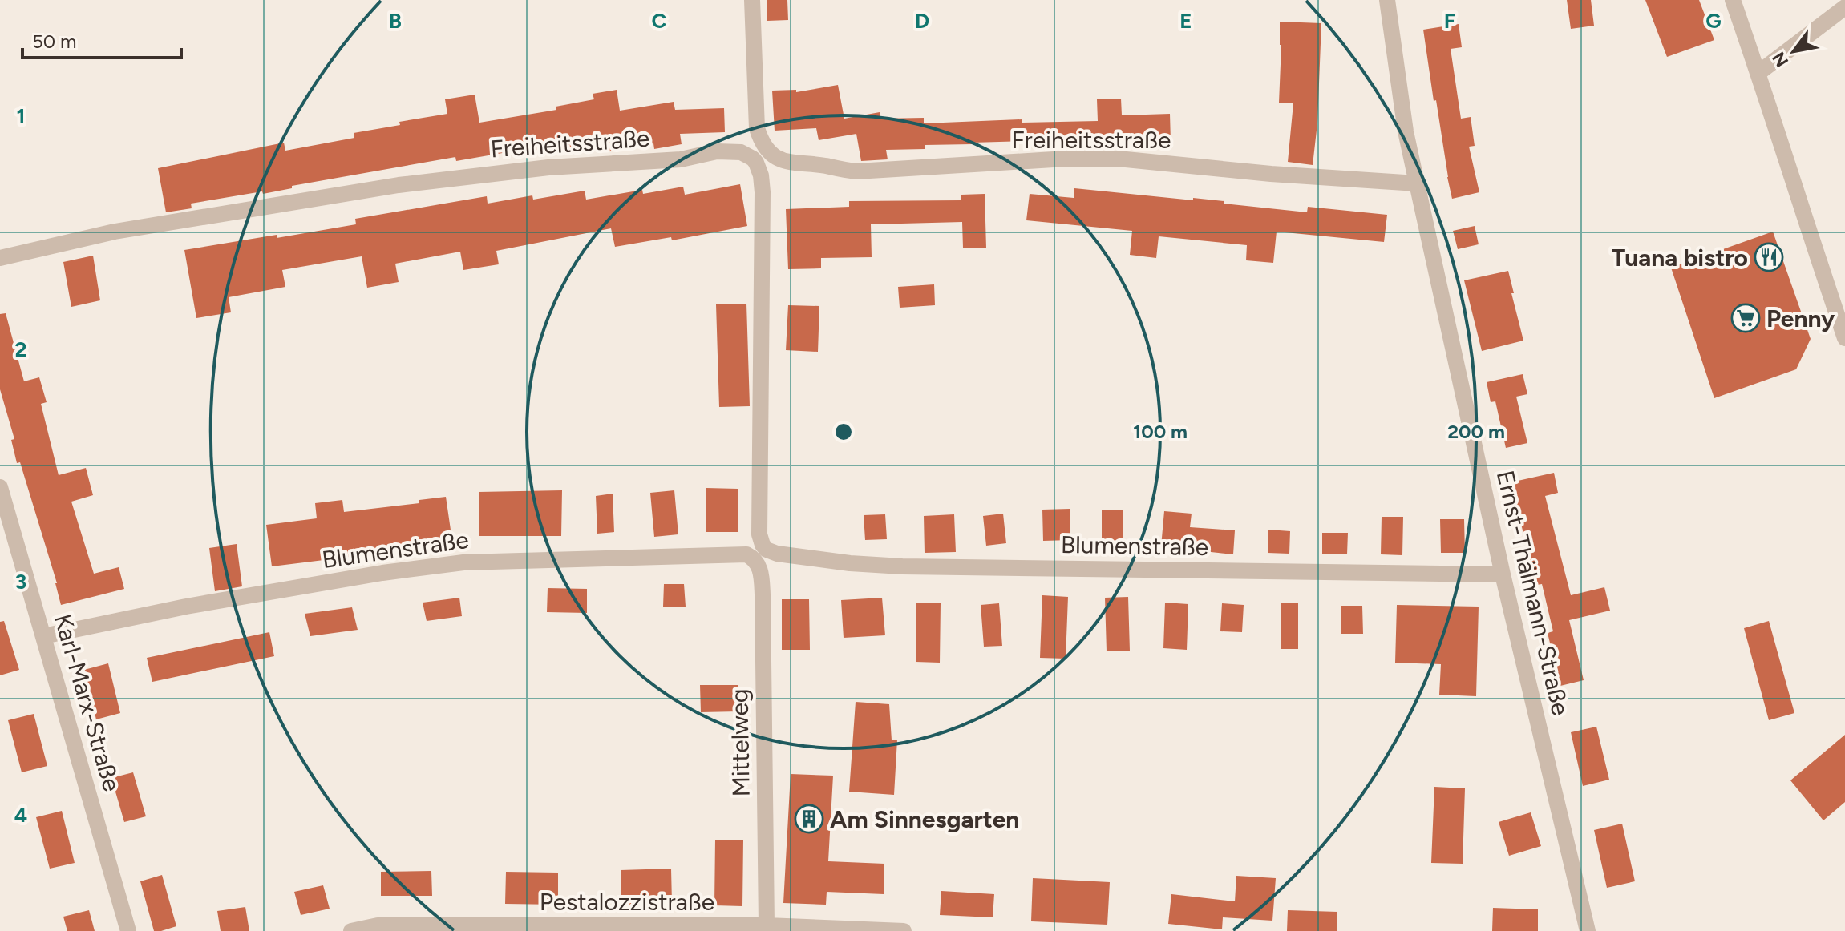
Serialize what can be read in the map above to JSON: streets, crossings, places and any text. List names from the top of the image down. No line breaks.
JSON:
{"streets":{"street":["Freiheitsstraße","Blumenstraße","Ernst-Thälmann-Straße","Karl-Marx-Straße","Mittelweg","Pestalozzistraße"]},"crossings":[["Freiheitsstraße","Blumenstraße"],["Freiheitsstraße","Ernst-Thälmann-Straße"],["Freiheitsstraße","Mittelweg"],["Blumenstraße","Ernst-Thälmann-Straße"],["Blumenstraße","Karl-Marx-Straße"],["Blumenstraße","Mittelweg"],["Mittelweg","Pestalozzistraße"]],"places":{"restaurant":["Tuana bistro"],"supermarket":["Penny"],"building":["Am Sinnesgarten"]},"scale_bar":"50 m","north":"bottom left","grid":{"columns":["B","C","D","E","F","G"],"rows":["1","2","3","4"]},"rings":["100 m","200 m"]}
